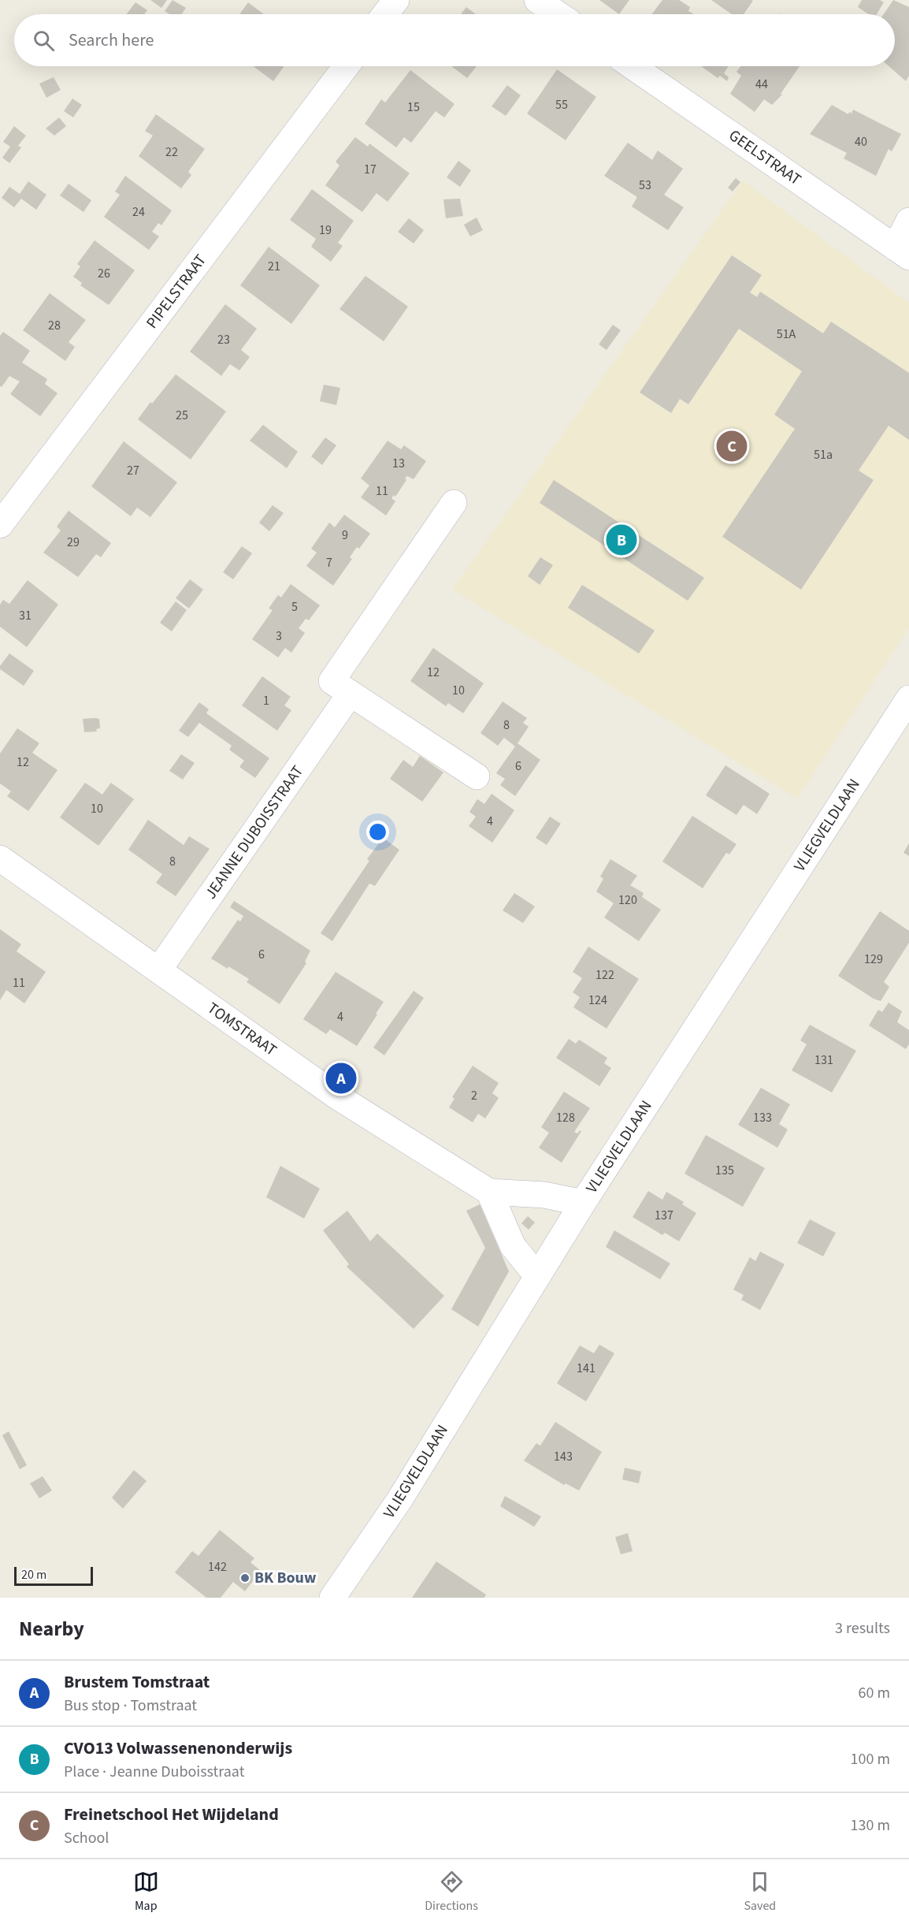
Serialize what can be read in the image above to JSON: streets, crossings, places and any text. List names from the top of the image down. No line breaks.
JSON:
{"streets":{"street":["GEELSTRAAT","PIPELSTRAAT","VLIEGVELDLAAN","JEANNE DUBOISSTRAAT","TOMSTRAAT"]},"crossings":[["VLIEGVELDLAAN","TOMSTRAAT"],["JEANNE DUBOISSTRAAT","TOMSTRAAT"]],"places":["BK Bouw"],"house_numbers":["44","55","15","40","22","17","53","24","19","21","26","28","51A","23","25","51a","13","27","11","9","29","7","5","31","3","12","10","1","8","12","6","10","4","8","120","6","129","122","11","124","4","131","2","128","133","135","137","141","143","142"],"scale_bar":"20 m","page":{"search":"Search here","pins":["C","B","A"],"scale":"20 m","heading":["Nearby","3 results"],"list":[{"mark":"A","name":"Brustem Tomstraat","note":"Bus stop · Tomstraat","value":"60 m"},{"mark":"B","name":"CVO13 Volwassenenonderwijs","note":"Place · Jeanne Duboisstraat","value":"100 m"},{"mark":"C","name":"Freinetschool Het Wijdeland","note":"School","value":"130 m"}],"nav":["Map","Directions","Saved"]}}
